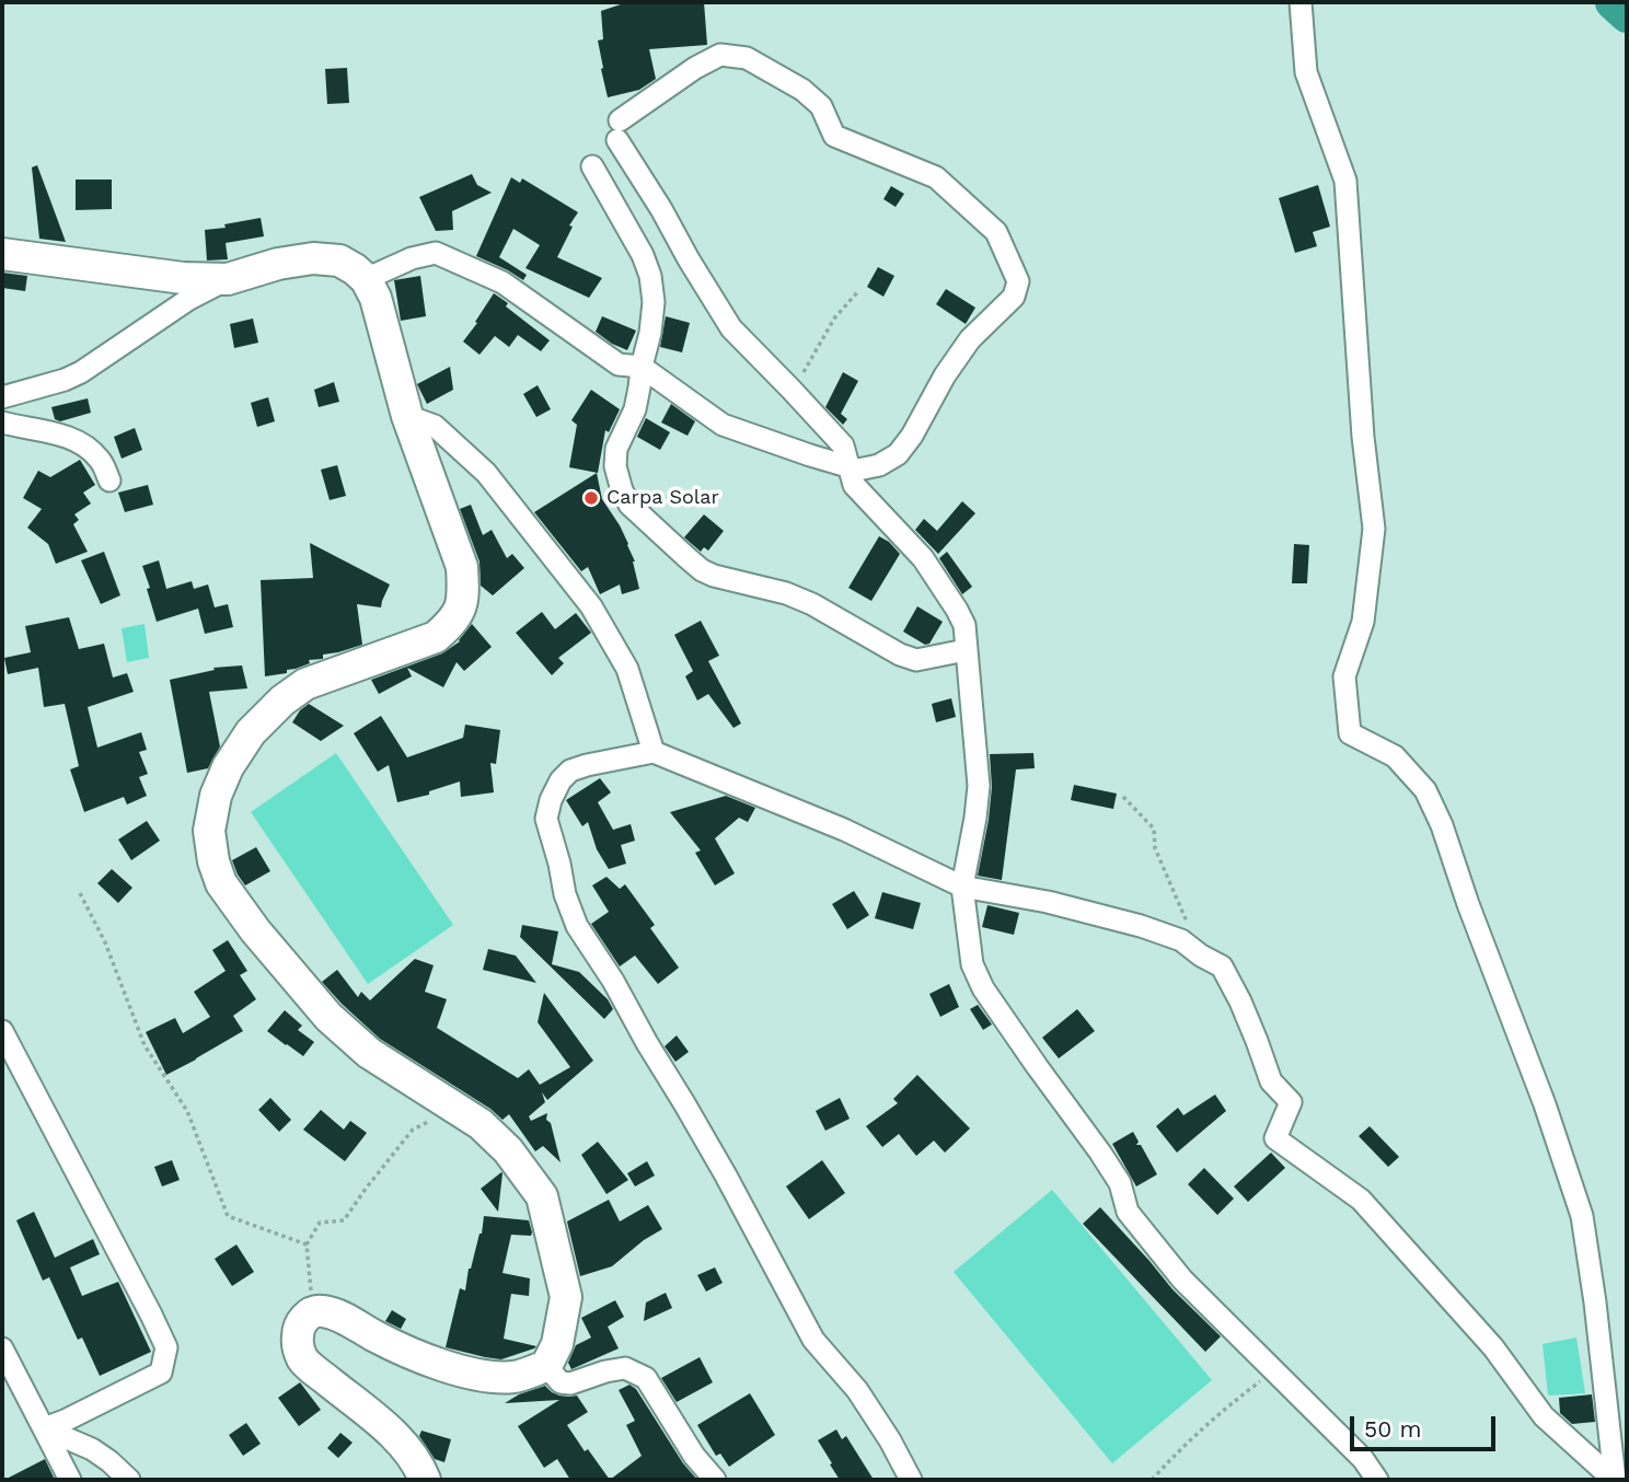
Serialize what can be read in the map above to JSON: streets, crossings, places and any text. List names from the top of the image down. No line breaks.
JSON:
{"places":["Carpa Solar"],"scale_bar":"50 m"}
